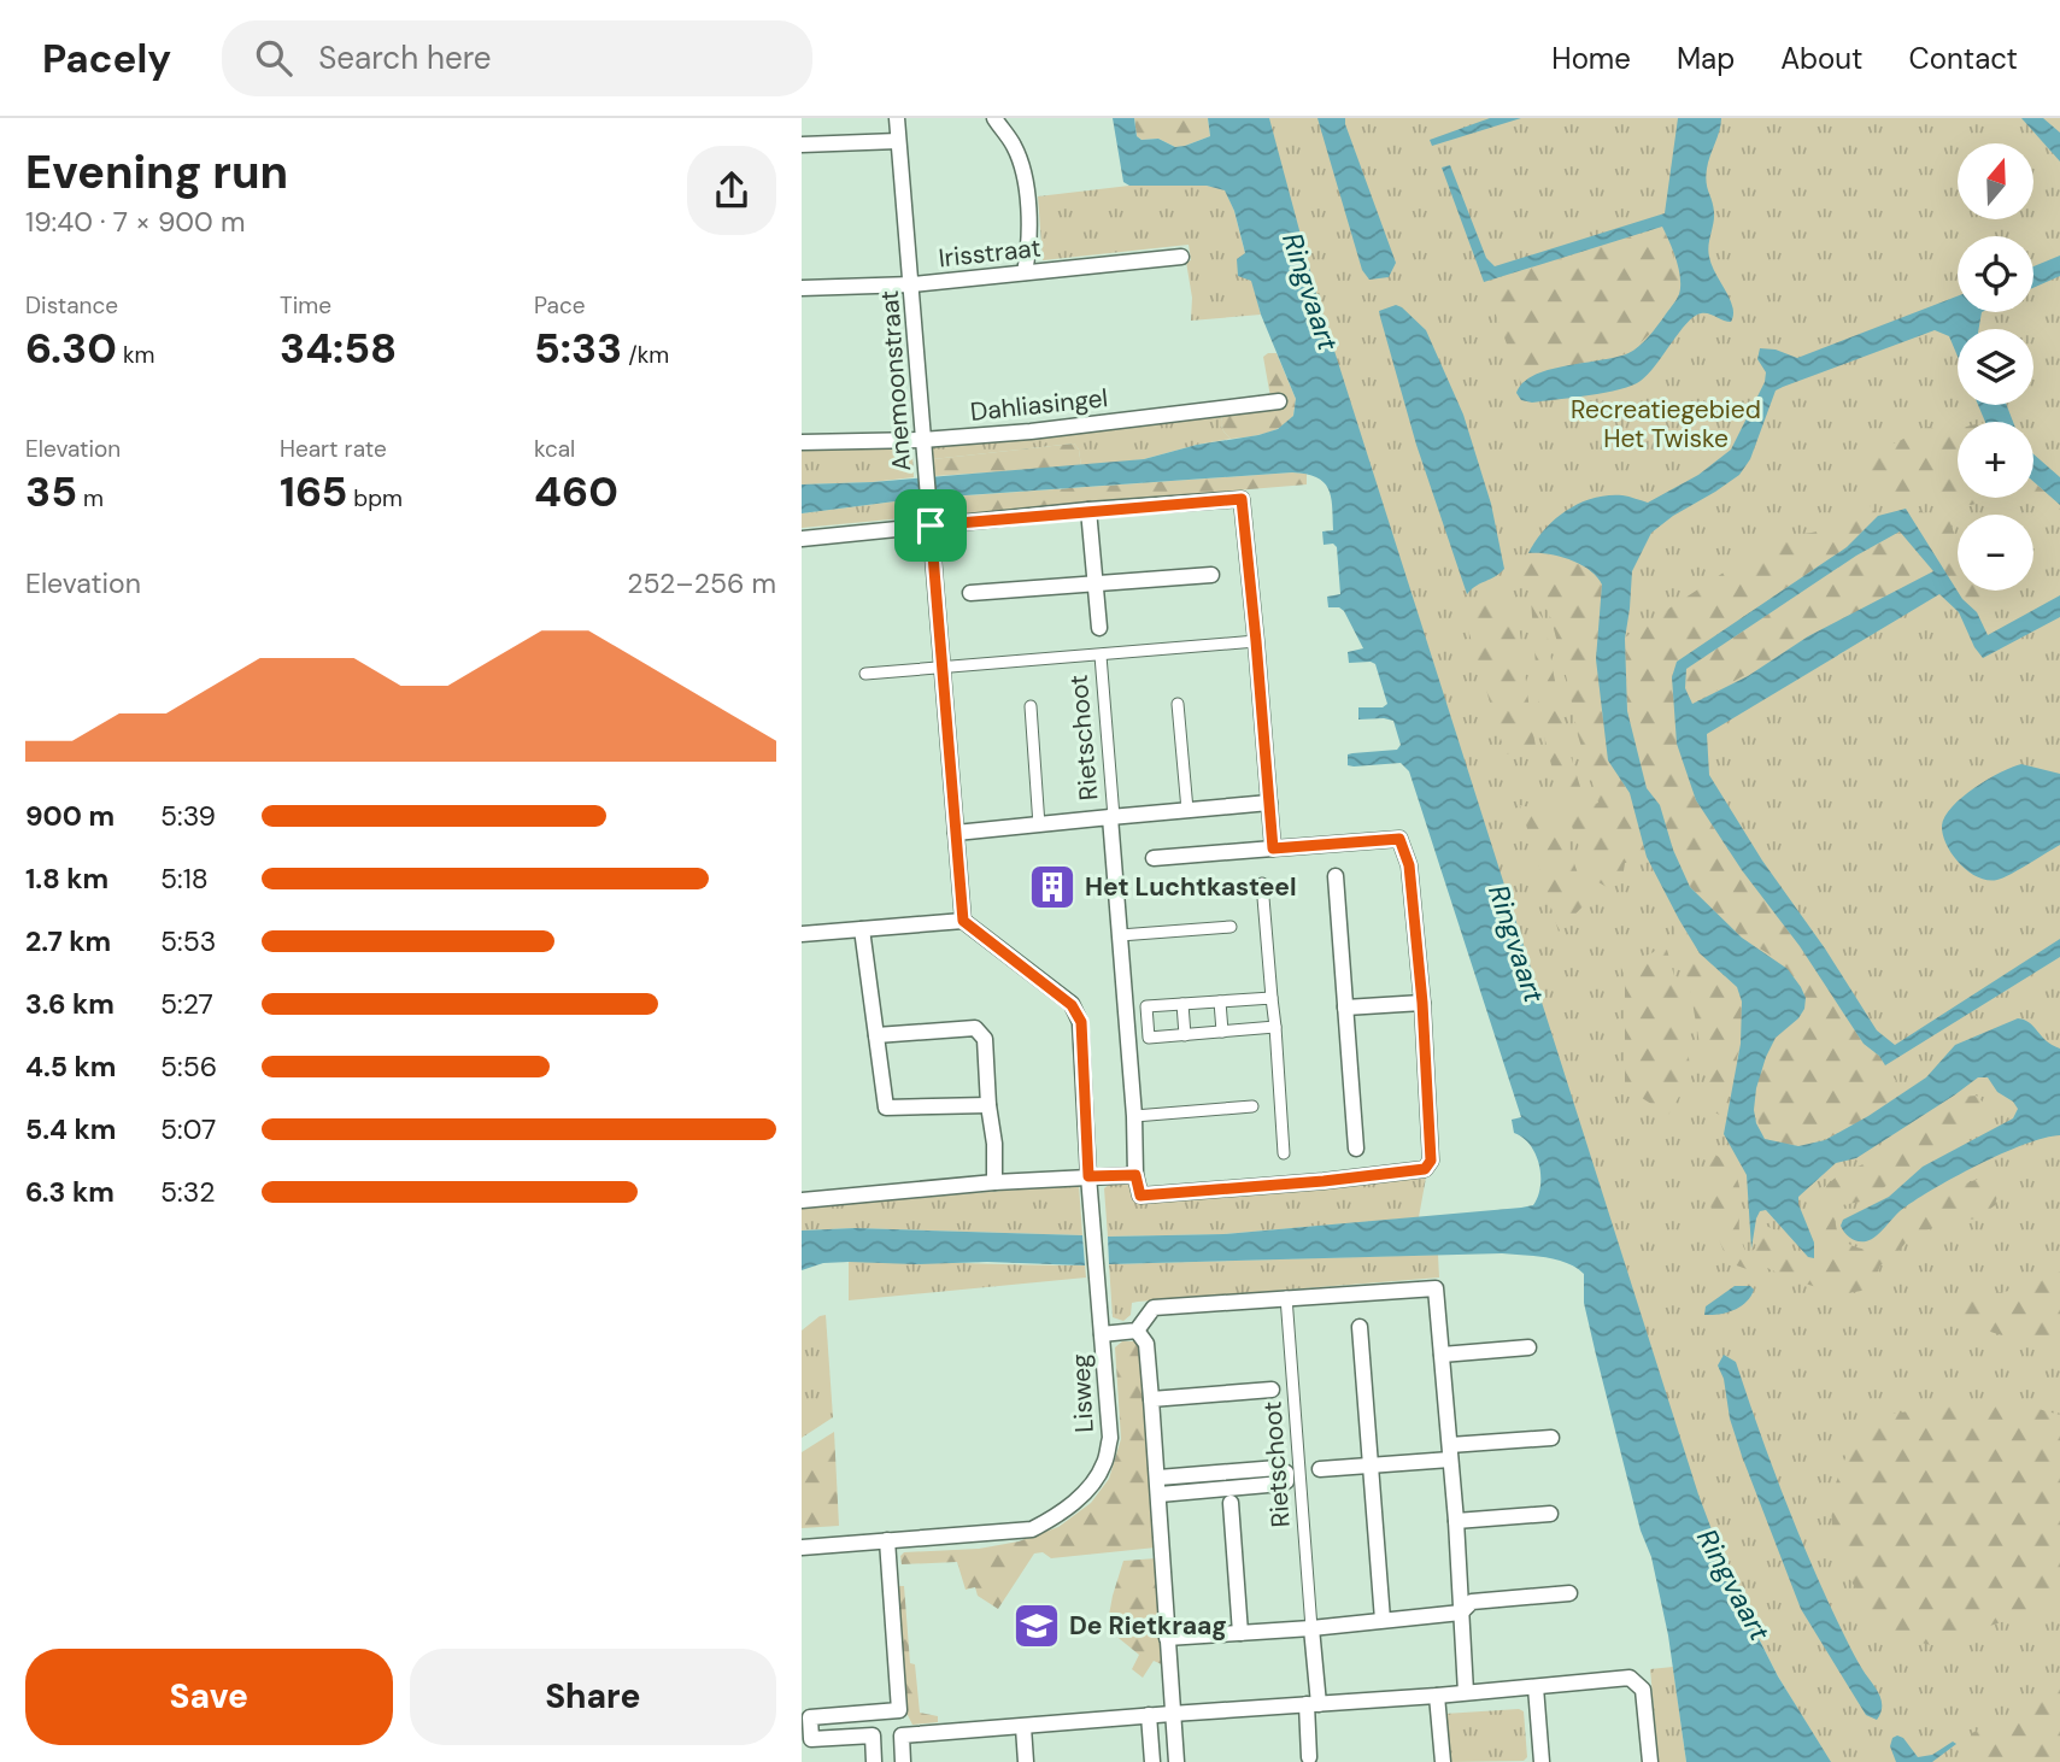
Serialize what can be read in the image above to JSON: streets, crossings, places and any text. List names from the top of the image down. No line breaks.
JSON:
{"streets":{"street":["Irisstraat","Anemoonstraat","Dahliasingel","Rietschoot","Lisweg"]},"crossings":[["Irisstraat","Anemoonstraat"],["Anemoonstraat","Dahliasingel"],["Anemoonstraat","Rietschoot"],["Anemoonstraat","Lisweg"]],"water":["Ringvaart"],"parks":["Recreatiegebied Het Twiske"],"places":{"building":["Het Luchtkasteel"],"school or university":["De Rietkraag"]},"north":"top","page":{"header":"Pacely","search":"Search here","nav":["Home","Map","About","Contact"],"heading":["Evening run","19:40 · 7 × 900 m"],"map_buttons":["+","−"],"stats":[["Distance","6.30 km"],["Time","34:58"],["Pace","5:33 /km"],["Elevation","35 m"],["Heart rate","165 bpm"],["kcal","460"]],"chart":["Elevation","252–256 m"],"list":[{"name":"900 m","note":"5:39"},{"name":"1.8 km","note":"5:18"},{"name":"2.7 km","note":"5:53"},{"name":"3.6 km","note":"5:27"},{"name":"4.5 km","note":"5:56"},{"name":"5.4 km","note":"5:07"},{"name":"6.3 km","note":"5:32"}],"buttons":["Save","Share"]}}
